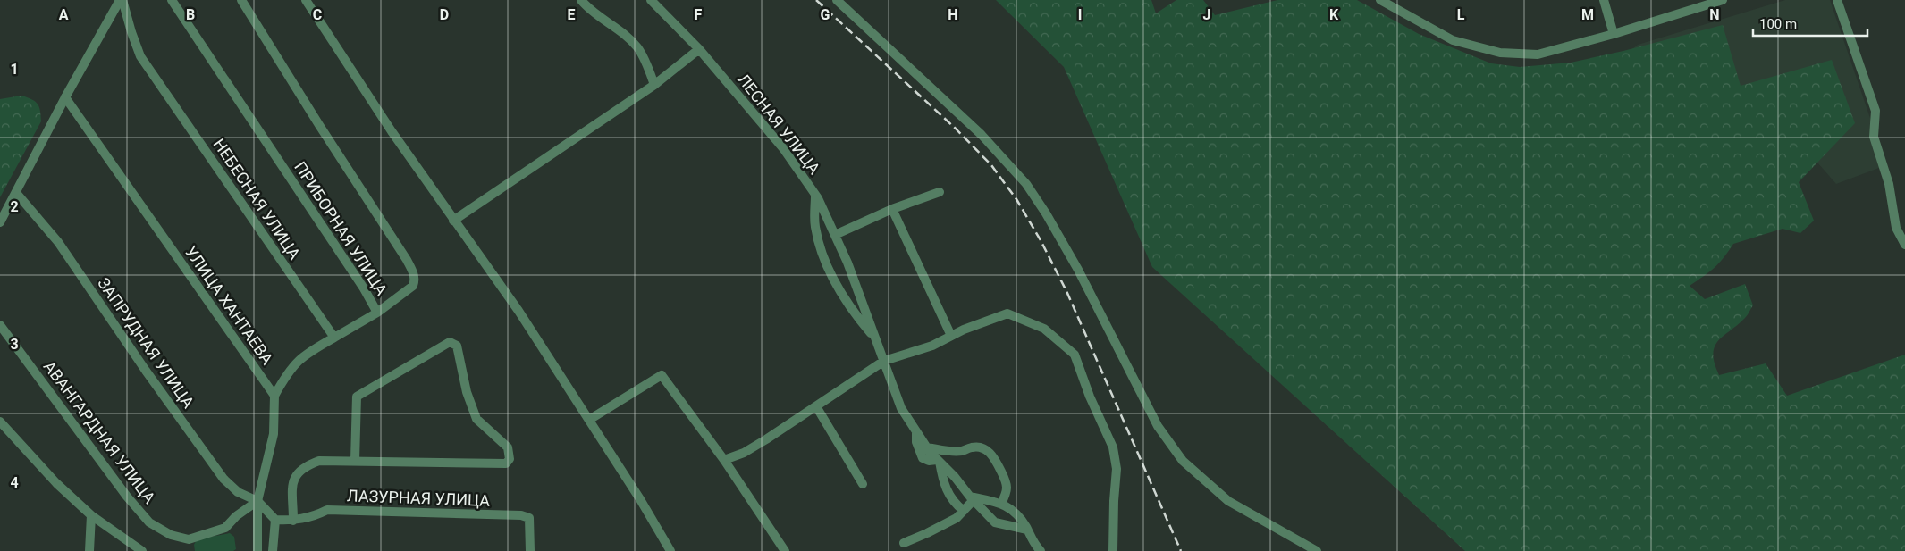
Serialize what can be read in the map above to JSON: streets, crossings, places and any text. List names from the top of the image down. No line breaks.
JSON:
{"streets":{"street":["ЛЕСНАЯ УЛИЦА","НЕБЕСНАЯ УЛИЦА","ПРИБОРНАЯ УЛИЦА","УЛИЦА ХАНТАЕВА","ЗАПРУДНАЯ УЛИЦА","АВАНГАРДНАЯ УЛИЦА","ЛАЗУРНАЯ УЛИЦА"]},"crossings":[["ЗАПРУДНАЯ УЛИЦА","АВАНГАРДНАЯ УЛИЦА"]],"scale_bar":"100 m","grid":{"columns":["A","B","C","D","E","F","G","H","I","J","K","L","M","N"],"rows":["1","2","3","4"]}}
